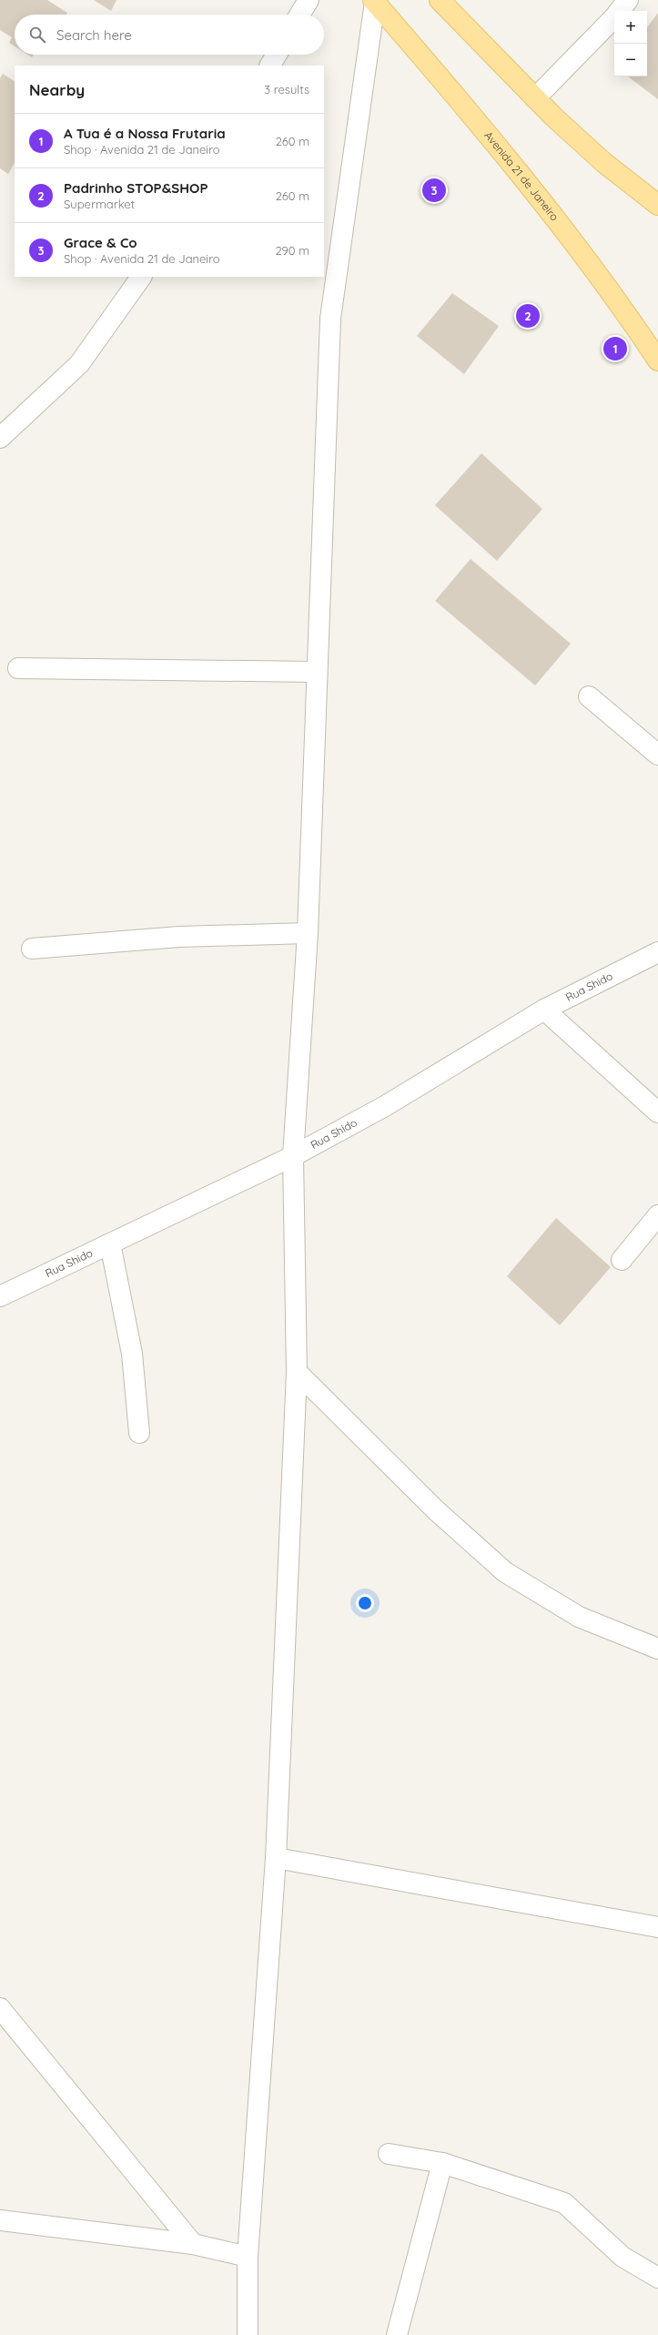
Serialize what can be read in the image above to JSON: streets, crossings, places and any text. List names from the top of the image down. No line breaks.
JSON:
{"streets":{"main road":["Avenida 21 de Janeiro"],"street":["Rua Shido"]},"page":{"map_buttons":["+","−"],"search":"Search here","heading":["Nearby","3 results"],"list":[{"mark":"1","name":"A Tua é a Nossa Frutaria","note":"Shop · Avenida 21 de Janeiro","value":"260 m"},{"mark":"2","name":"Padrinho STOP&SHOP","note":"Supermarket","value":"260 m"},{"mark":"3","name":"Grace & Co","note":"Shop · Avenida 21 de Janeiro","value":"290 m"}],"pins":["3","2","1"]}}
